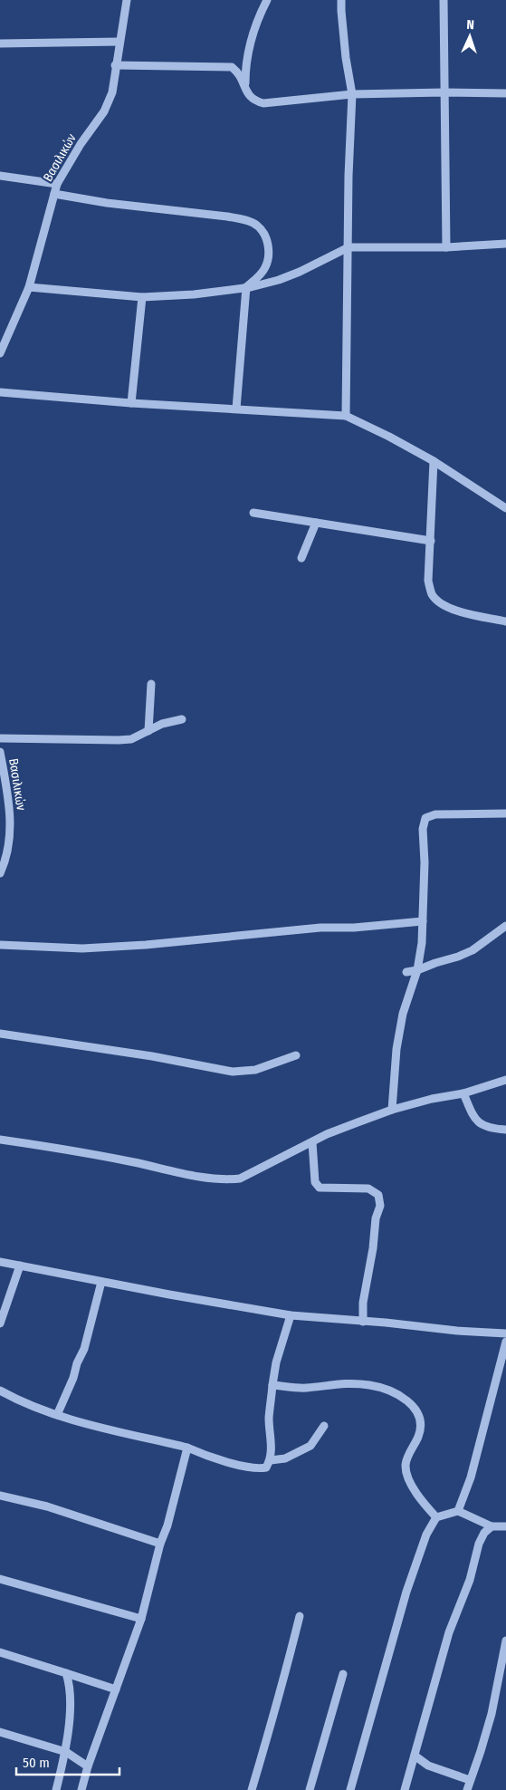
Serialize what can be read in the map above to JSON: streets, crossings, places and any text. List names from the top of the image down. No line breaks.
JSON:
{"streets":{"street":["Βασιλικών"]},"scale_bar":"50 m","north":"top"}
